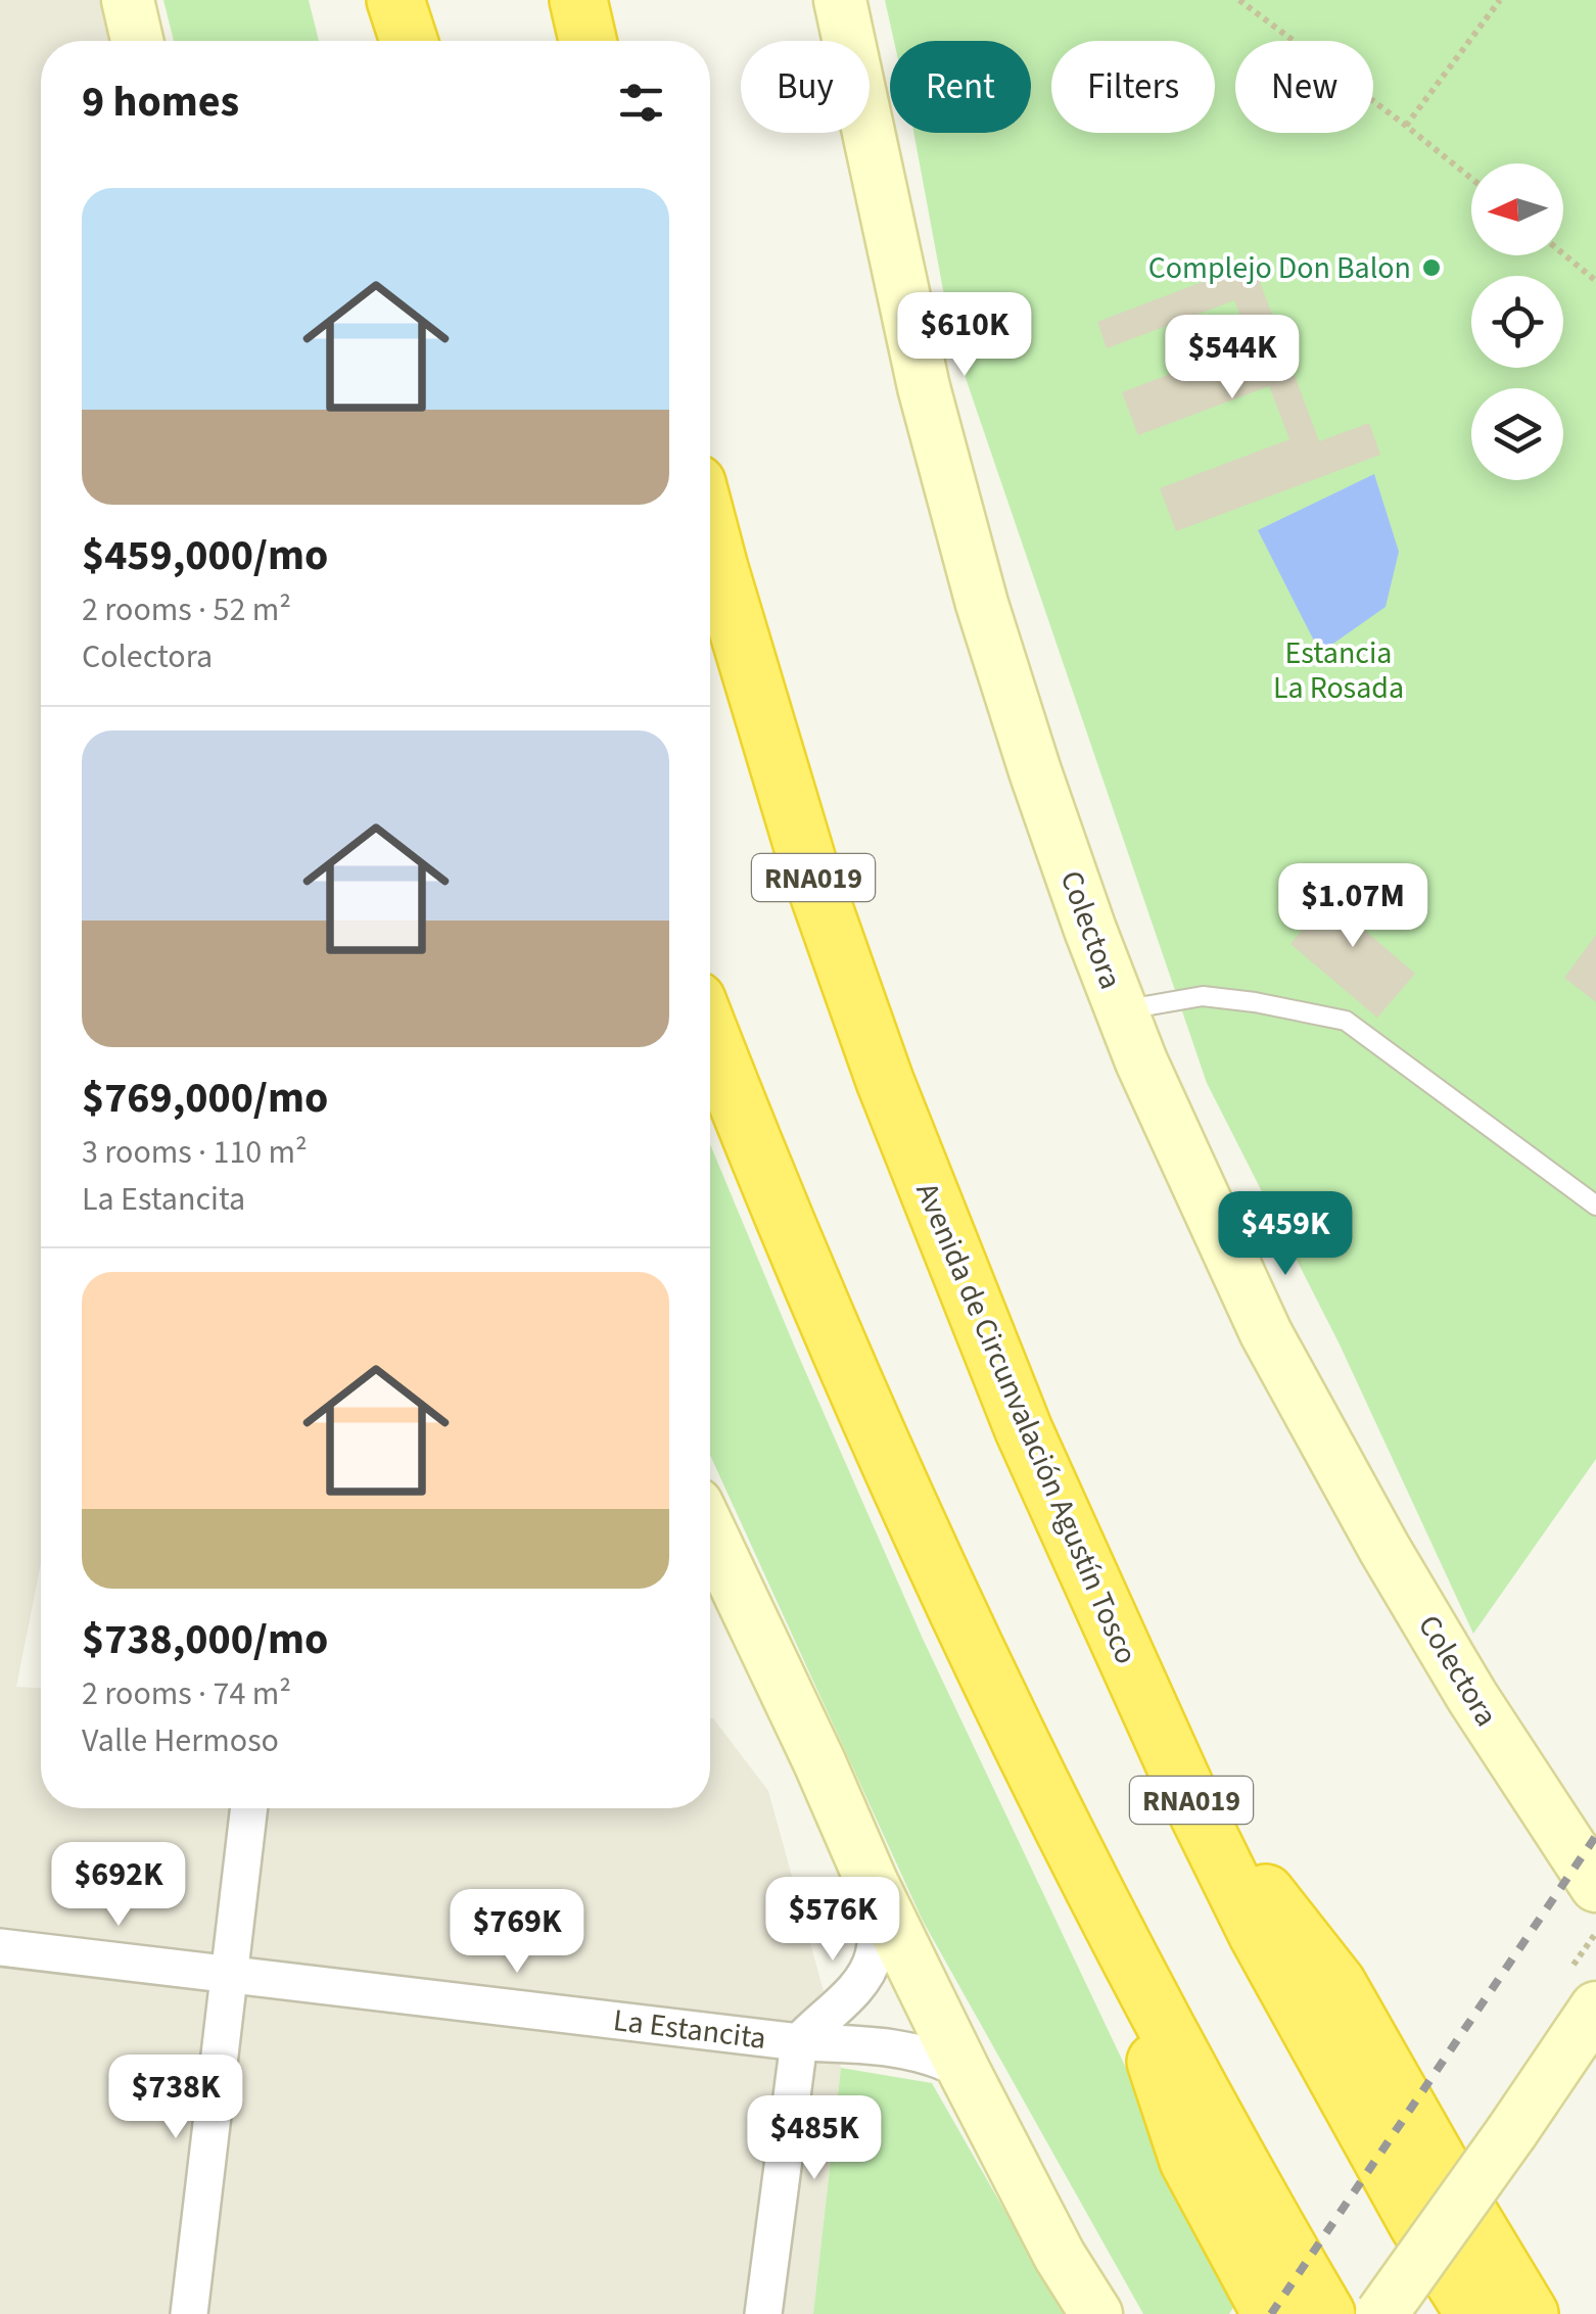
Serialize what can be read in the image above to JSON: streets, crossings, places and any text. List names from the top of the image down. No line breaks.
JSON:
{"streets":{"highway":["RNA019","Avenida de Circunvalación Agustín Tosco"],"main road":["Colectora"],"street":["La Estancita"]},"parks":["Estancia La Rosada"],"places":["Complejo Don Balon"],"north":"left","page":{"chip":["Buy","Rent","Filters","New"],"heading":"9 homes","list":[{"name":"$459,000/mo","note":"2 rooms · 52 m² · Colectora"},{"name":"$769,000/mo","note":"3 rooms · 110 m² · La Estancita"},{"name":"$738,000/mo","note":"2 rooms · 74 m² · Valle Hermoso"}],"price":["$610K","$544K","$1.07M","$459K","$692K","$576K","$769K","$738K","$485K"]}}
